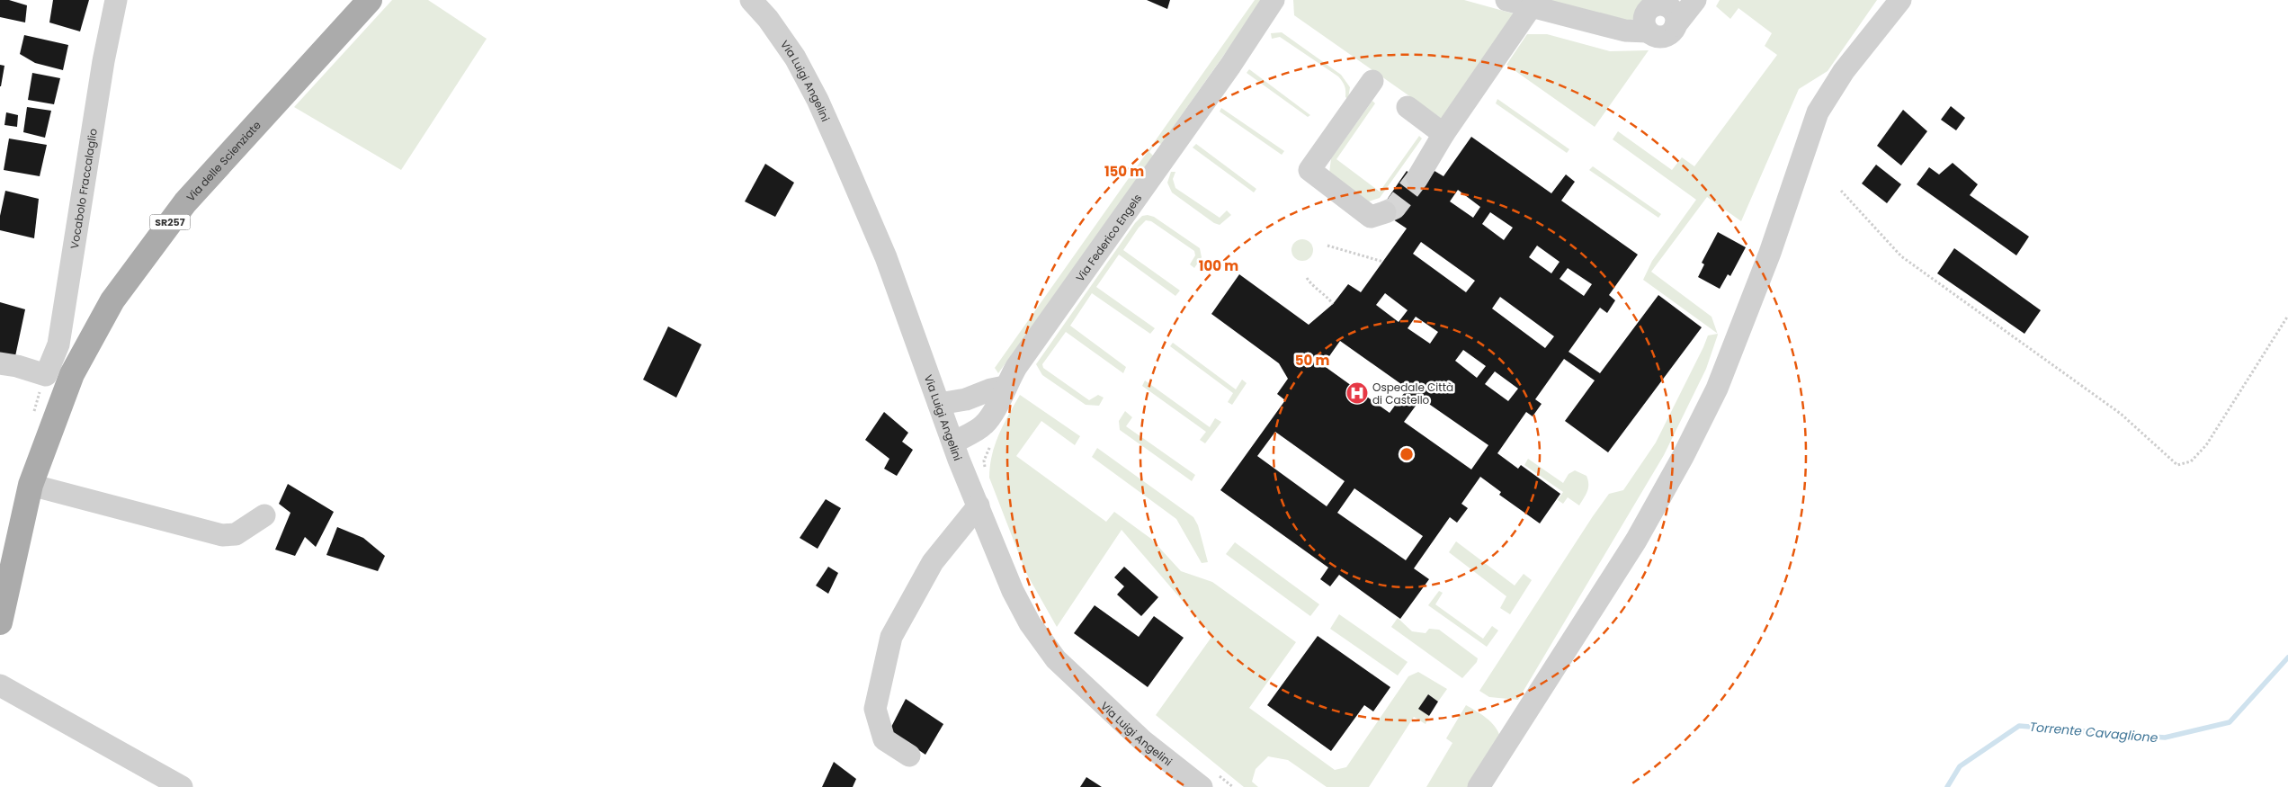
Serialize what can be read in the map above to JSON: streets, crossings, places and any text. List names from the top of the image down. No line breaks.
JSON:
{"streets":{"main road":["Via delle Scienziate","SR257"],"street":["Via Luigi Angelini","Vocabolo Fraccalaglio","Via Federico Engels"]},"crossings":[["Via Luigi Angelini","Via Federico Engels"],["Via delle Scienziate","SR257"]],"water":["Torrente Cavaglione"],"places":{"hospital":["Ospedale Città di Castello"]},"rings":["150 m","100 m","50 m"]}
